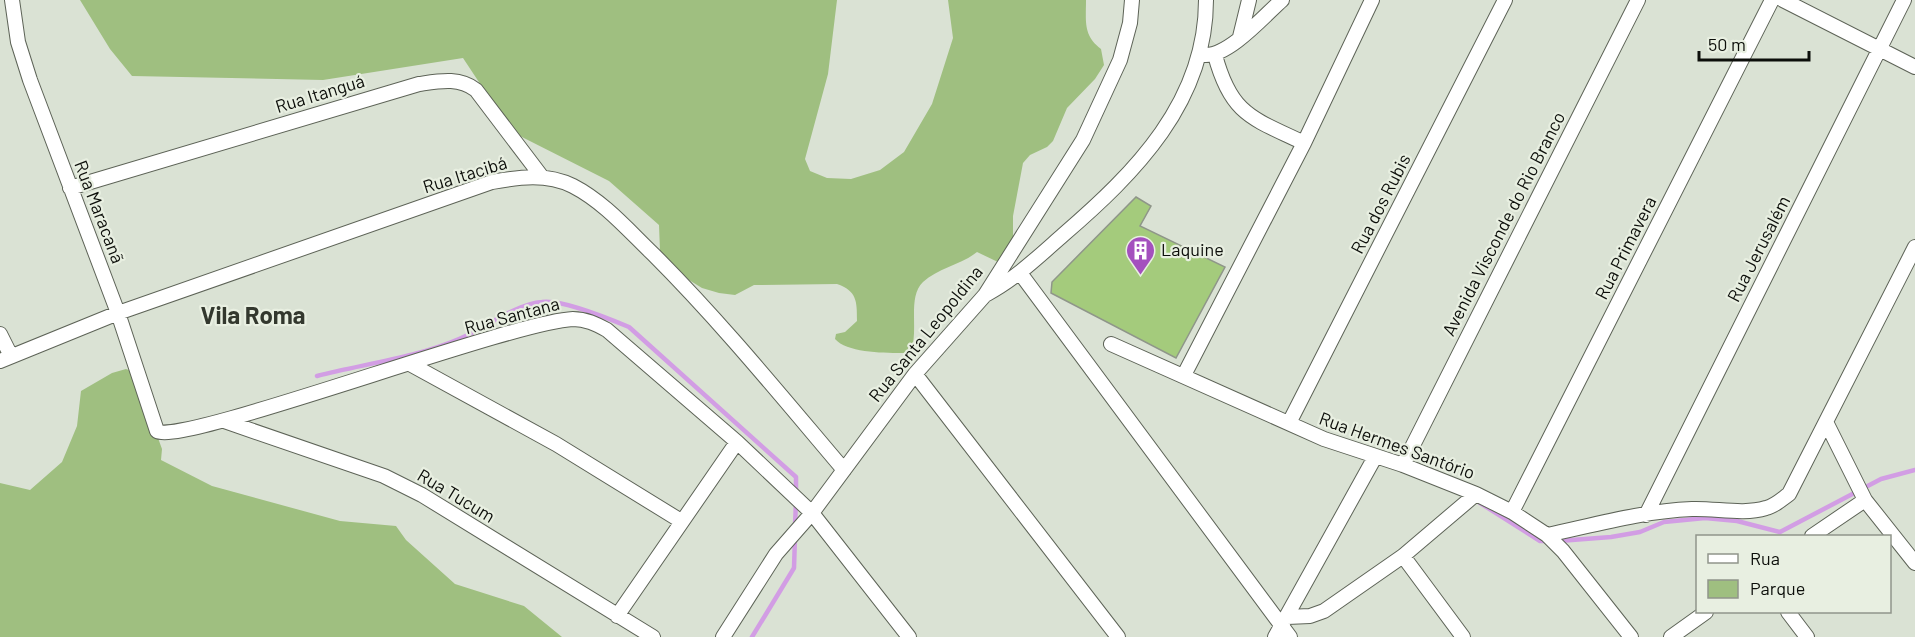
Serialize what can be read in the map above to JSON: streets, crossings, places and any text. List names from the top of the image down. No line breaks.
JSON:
{"streets":{"street":["Rua Itanguá","Rua Itacibá","Rua dos Rubis","Rua Maracanã","Avenida Visconde do Rio Branco","Rua Primavera","Rua Jerusalém","Rua Santana","Rua Santa Leopoldina","Rua Hermes Santório","Rua Tucum"]},"crossings":[["Rua Itanguá","Rua Itacibá"],["Rua Itanguá","Rua Maracanã"],["Rua Itacibá","Rua Maracanã"],["Rua Itacibá","Rua Santa Leopoldina"],["Rua dos Rubis","Rua Hermes Santório"],["Rua Maracanã","Rua Santana"],["Avenida Visconde do Rio Branco","Rua Hermes Santório"],["Rua Primavera","Rua Hermes Santório"],["Rua Santana","Rua Santa Leopoldina"],["Rua Santana","Rua Tucum"]],"districts":["Vila Roma"],"places":{"building":["Laquine"]},"legend":["Rua","Parque"],"scale_bar":"50 m"}
